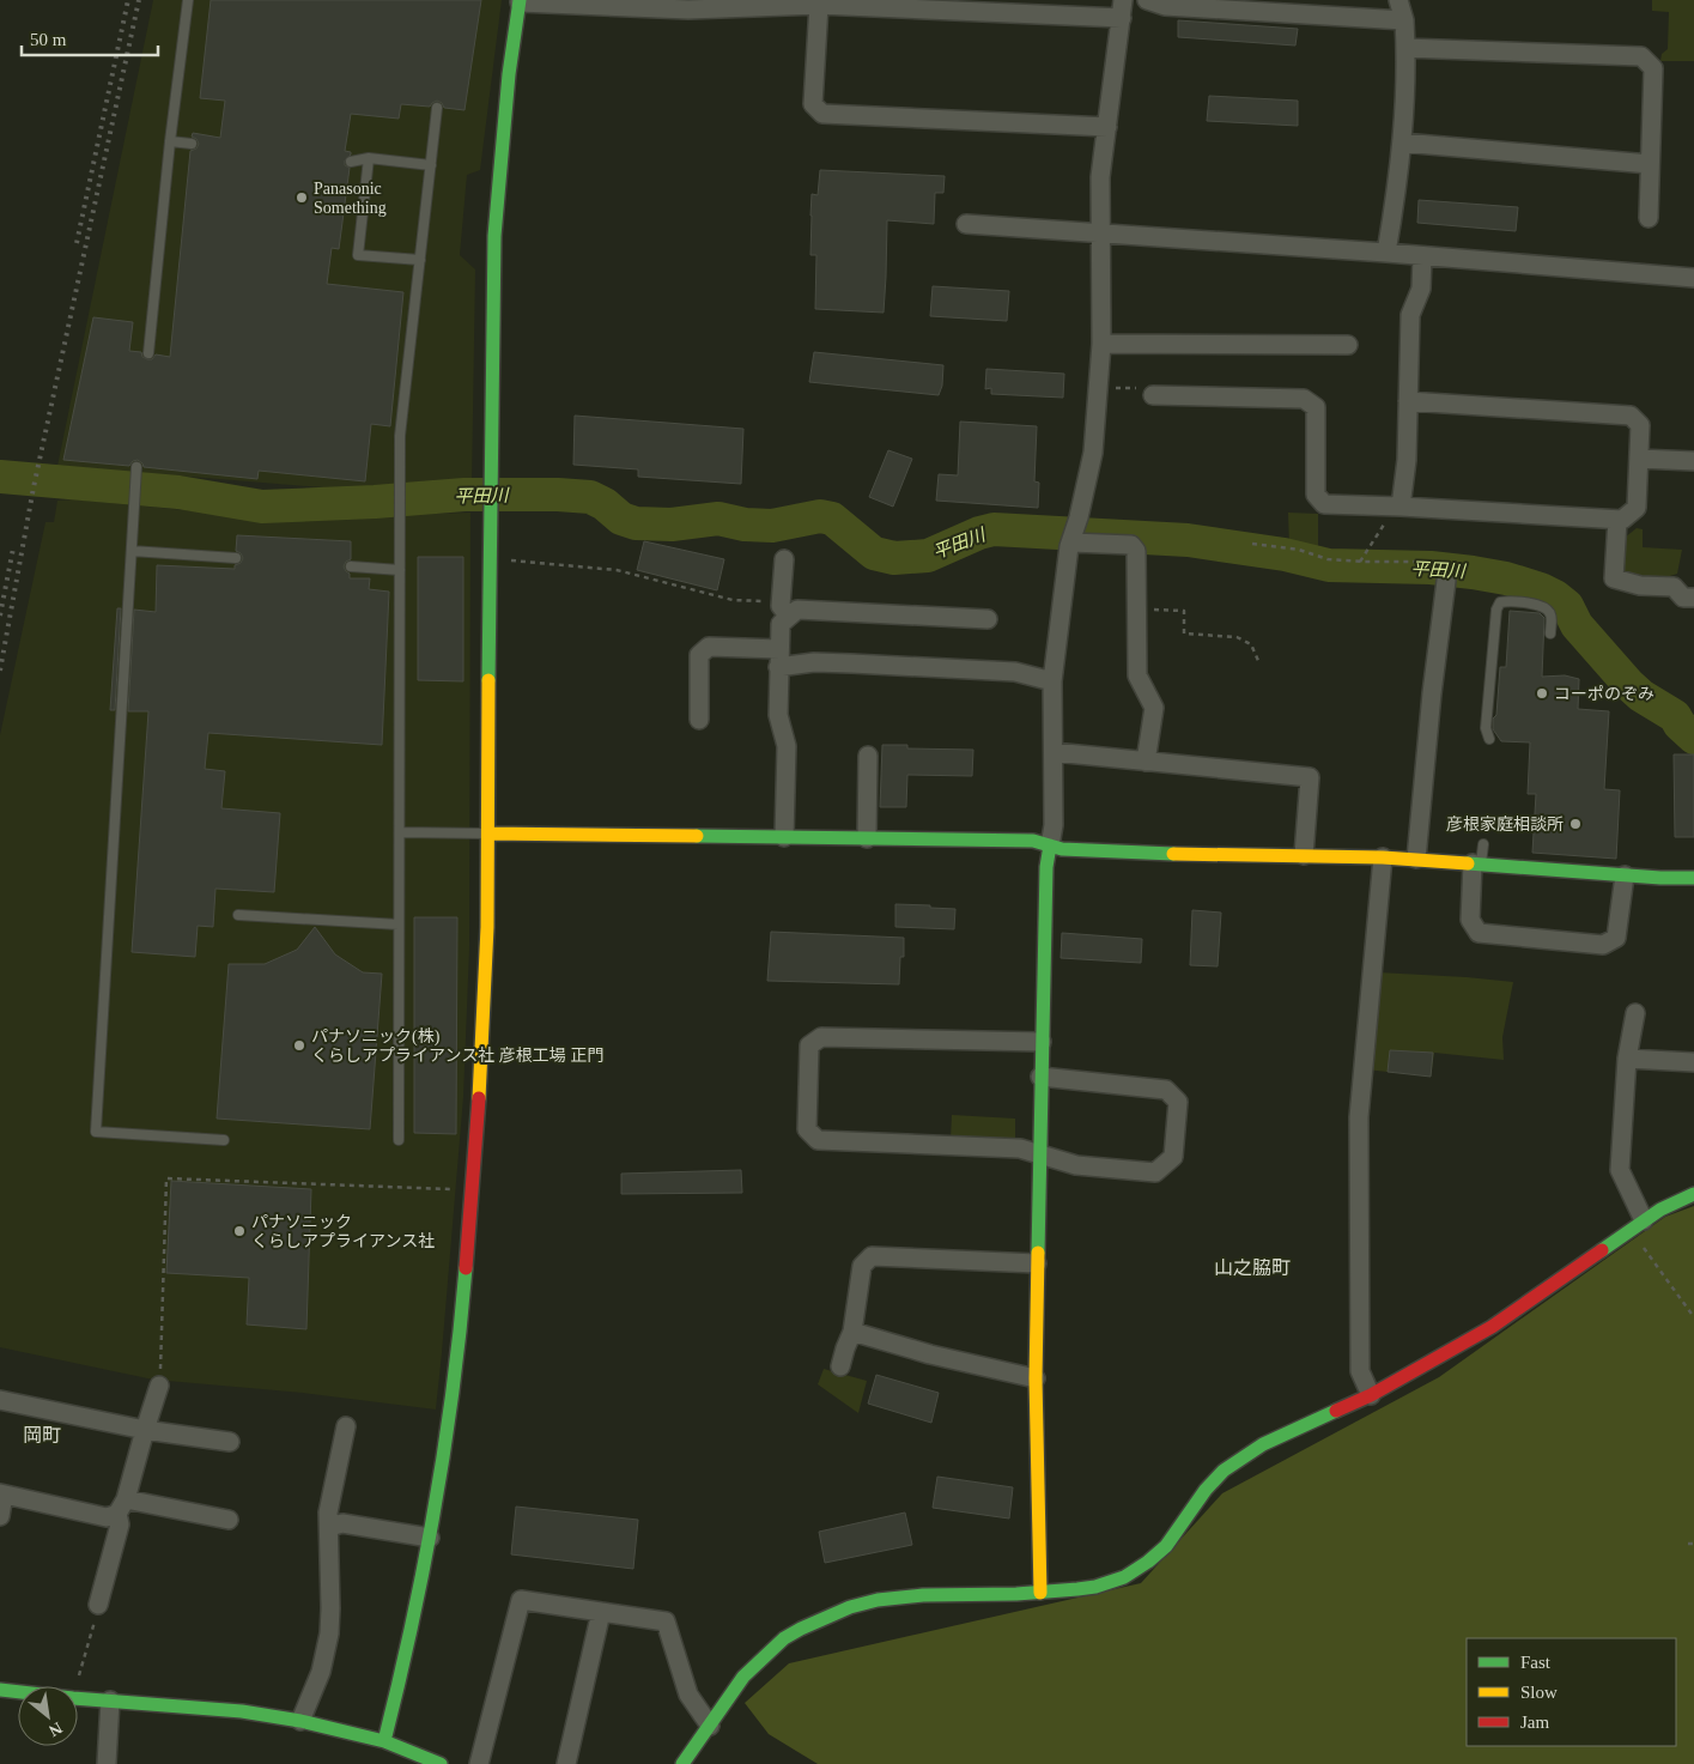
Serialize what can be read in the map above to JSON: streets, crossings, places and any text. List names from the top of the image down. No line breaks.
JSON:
{"districts":["山之脇町","岡町"],"water":["平田川"],"places":["Panasonic Something","コーポのぞみ","彦根家庭相談所","パナソニック(株) くらしアプライアンス社 彦根工場 正門","パナソニック くらしアプライアンス社"],"legend":["Fast","Slow","Jam"],"scale_bar":"50 m","north":"bottom right"}
